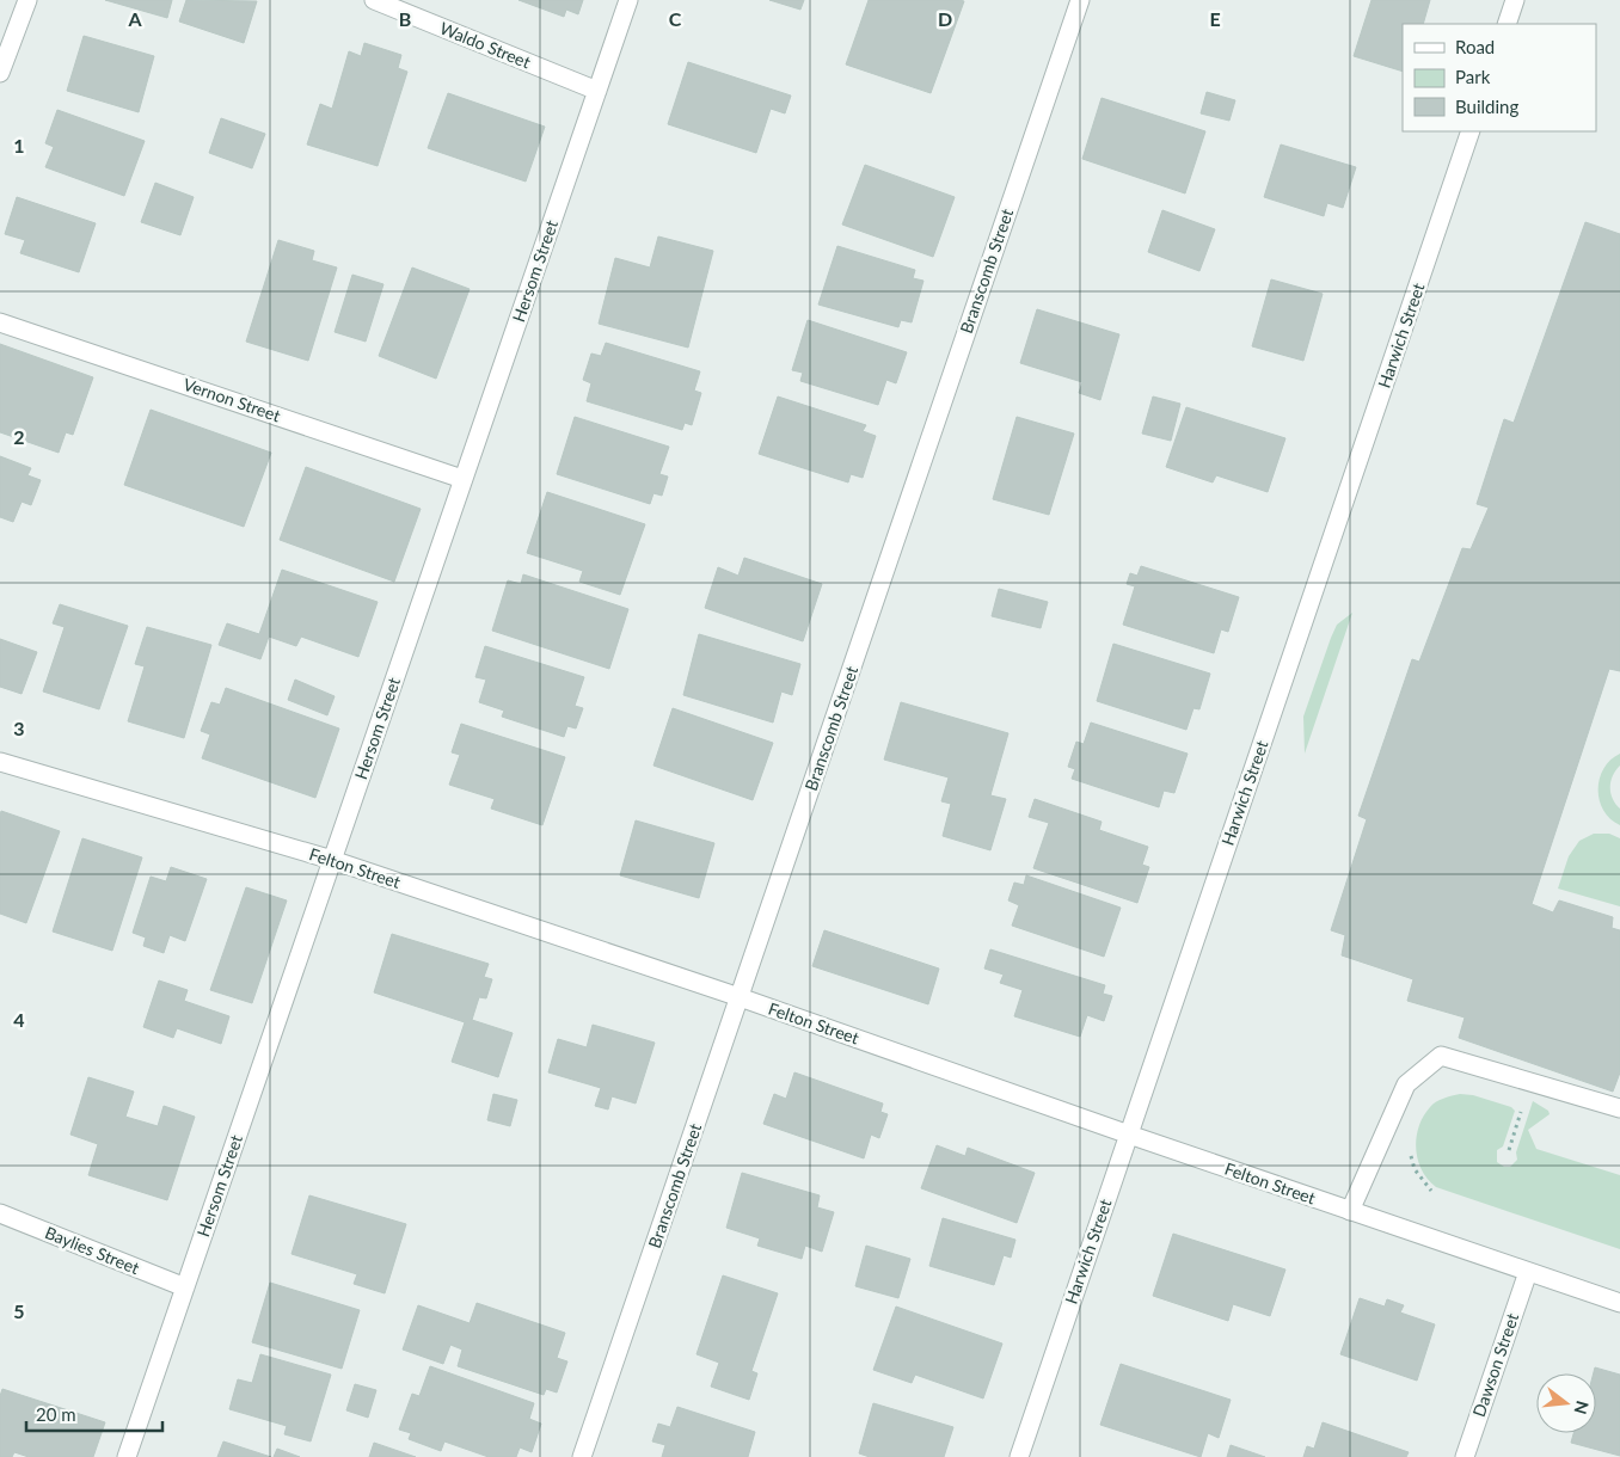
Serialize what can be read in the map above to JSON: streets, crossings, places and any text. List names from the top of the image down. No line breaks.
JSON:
{"streets":{"street":["Waldo Street","Hersom Street","Branscomb Street","Harwich Street","Vernon Street","Felton Street","Baylies Street","Dawson Street"]},"crossings":[["Waldo Street","Hersom Street"],["Hersom Street","Vernon Street"],["Hersom Street","Felton Street"],["Hersom Street","Baylies Street"],["Branscomb Street","Felton Street"],["Harwich Street","Felton Street"],["Felton Street","Dawson Street"]],"legend":["Road","Park","Building"],"scale_bar":"20 m","north":"right","grid":{"columns":["A","B","C","D","E"],"rows":["1","2","3","4","5"]}}
